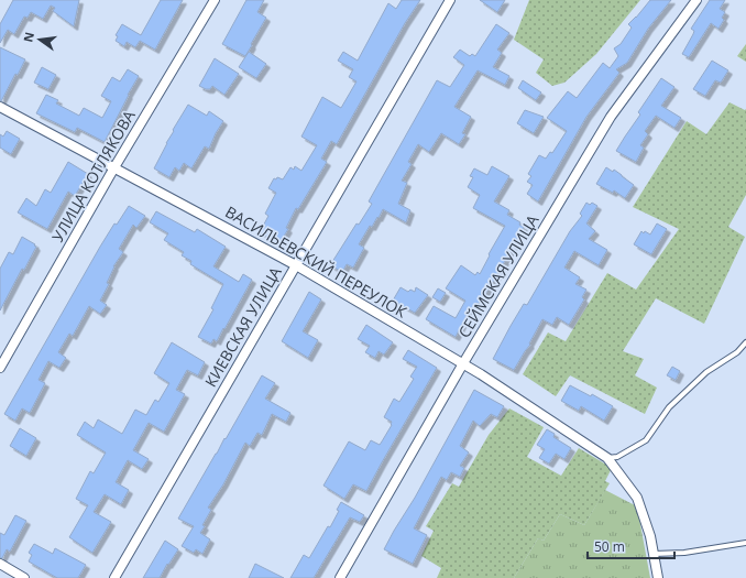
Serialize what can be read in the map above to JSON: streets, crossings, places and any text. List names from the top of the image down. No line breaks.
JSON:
{"streets":{"street":["УЛИЦА КОТЛЯКОВА","ВАСИЛЬЕВСКИЙ ПЕРЕУЛОК","СЕЙМСКАЯ УЛИЦА","КИЕВСКАЯ УЛИЦА"]},"crossings":[["УЛИЦА КОТЛЯКОВА","ВАСИЛЬЕВСКИЙ ПЕРЕУЛОК"],["ВАСИЛЬЕВСКИЙ ПЕРЕУЛОК","СЕЙМСКАЯ УЛИЦА"],["ВАСИЛЬЕВСКИЙ ПЕРЕУЛОК","КИЕВСКАЯ УЛИЦА"]],"scale_bar":"50 m","north":"left"}
